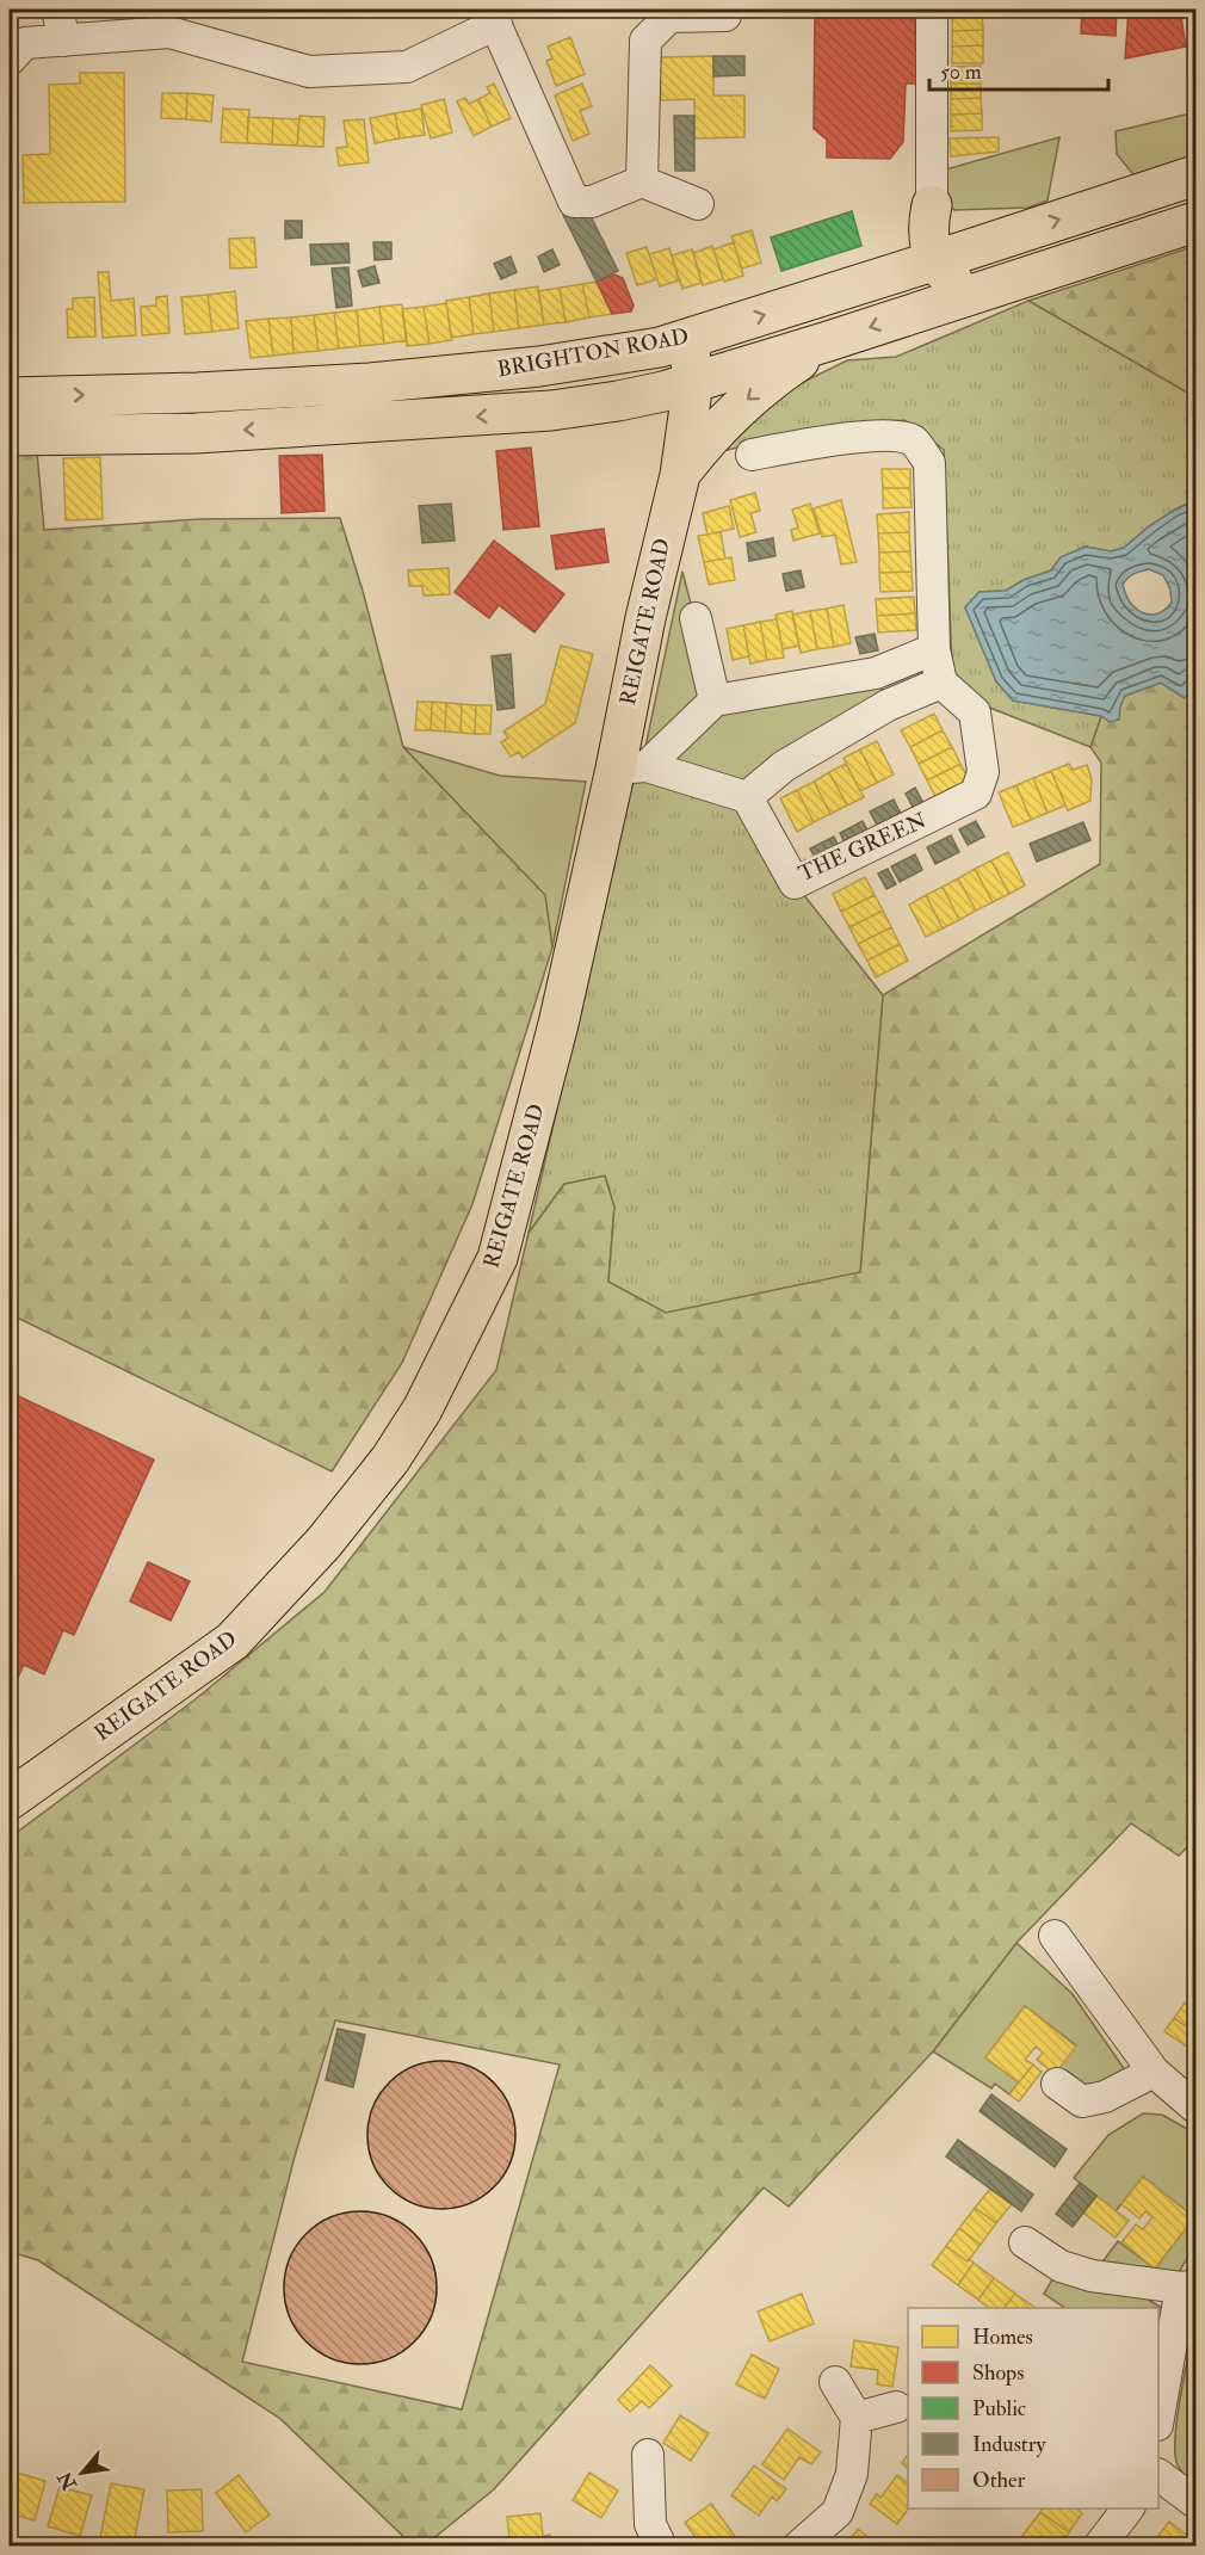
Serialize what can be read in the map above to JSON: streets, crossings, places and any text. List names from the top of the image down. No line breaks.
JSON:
{"streets":{"highway":["BRIGHTON ROAD","REIGATE ROAD"],"street":["THE GREEN"]},"crossings":[["BRIGHTON ROAD","REIGATE ROAD"]],"legend":["Homes","Shops","Public","Industry","Other"],"scale_bar":"50 m","north":"bottom left"}
